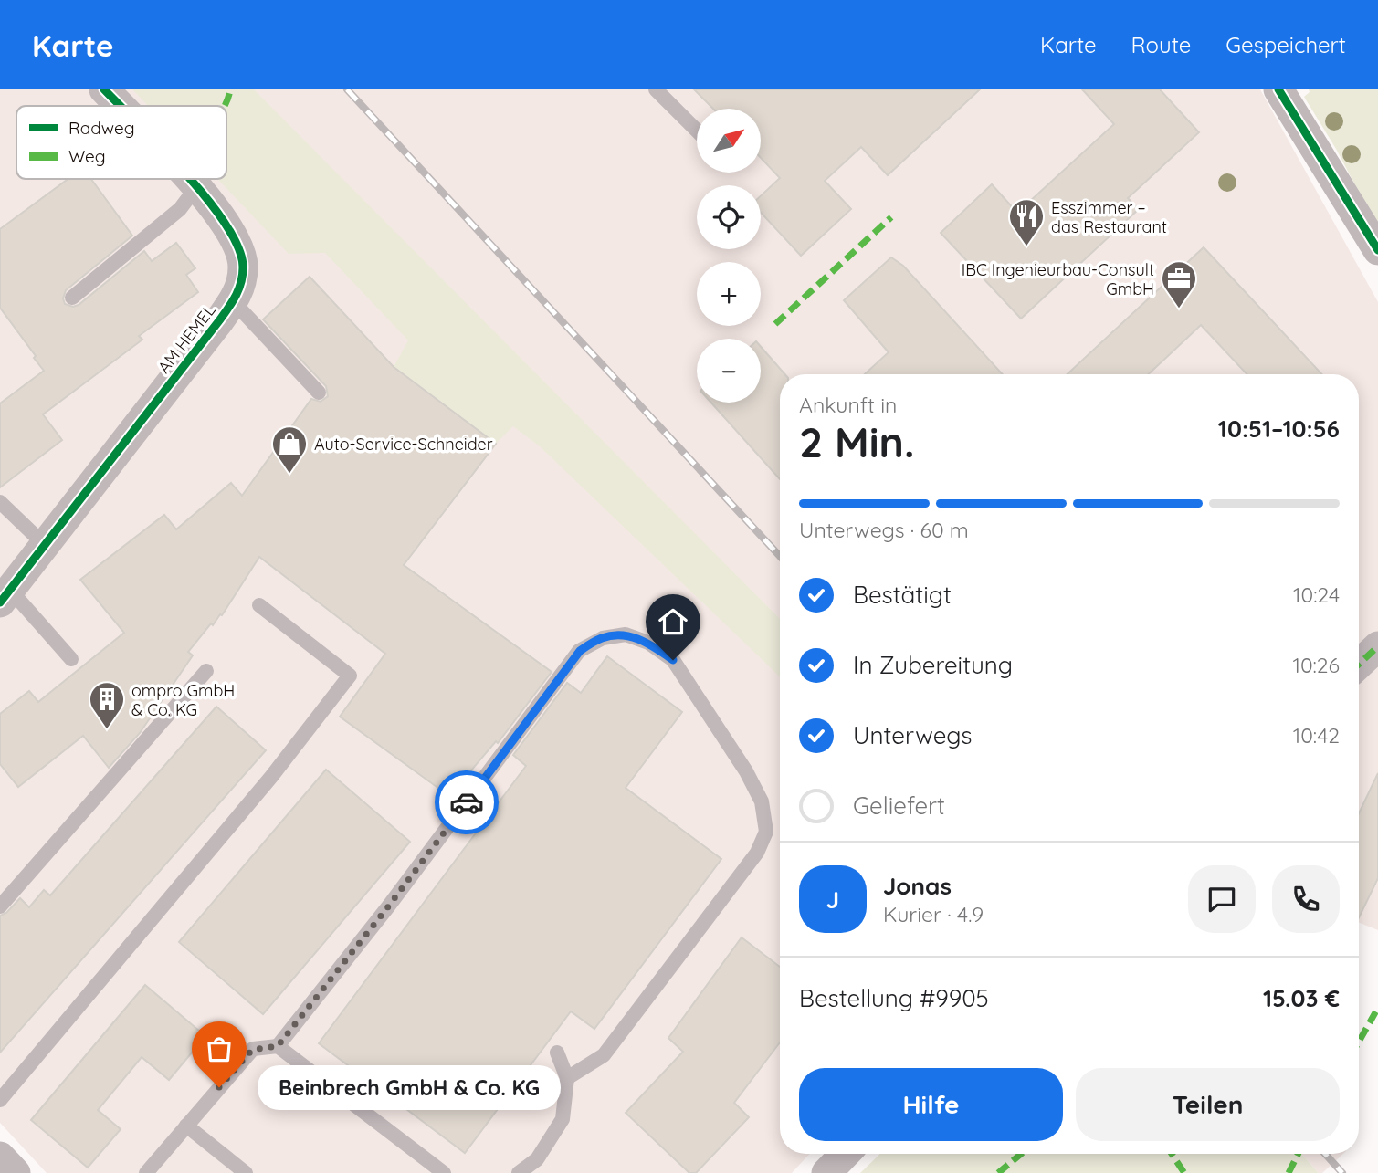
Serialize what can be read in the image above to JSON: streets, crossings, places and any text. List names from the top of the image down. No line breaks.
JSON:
{"streets":{"street":["AM HEMEL"]},"places":{"restaurant":["Esszimmer – das Restaurant"],"office":["IBC Ingenieurbau-Consult GmbH"],"shop":["Auto-Service-Schneider"],"building":["ompro GmbH & Co. KG"],"other":["Beinbrech GmbH & Co. KG"]},"legend":["Radweg","Weg"],"north":"top right","page":{"header":"Karte","nav":["Karte","Route","Gespeichert"],"map_buttons":["+","−"],"heading":["2 Min.","Ankunft in","10:51–10:56"],"panel":["Jonas","Kurier · 4.9","Bestellung #9905","15.03 €"],"bar":"Unterwegs · 60 m","list":[["Bestätigt","10:24"],["In Zubereitung","10:26"],["Unterwegs","10:42"],"Geliefert"],"round":"J","buttons":["Hilfe","Teilen"],"bubble":"Beinbrech GmbH & Co. KG"}}
